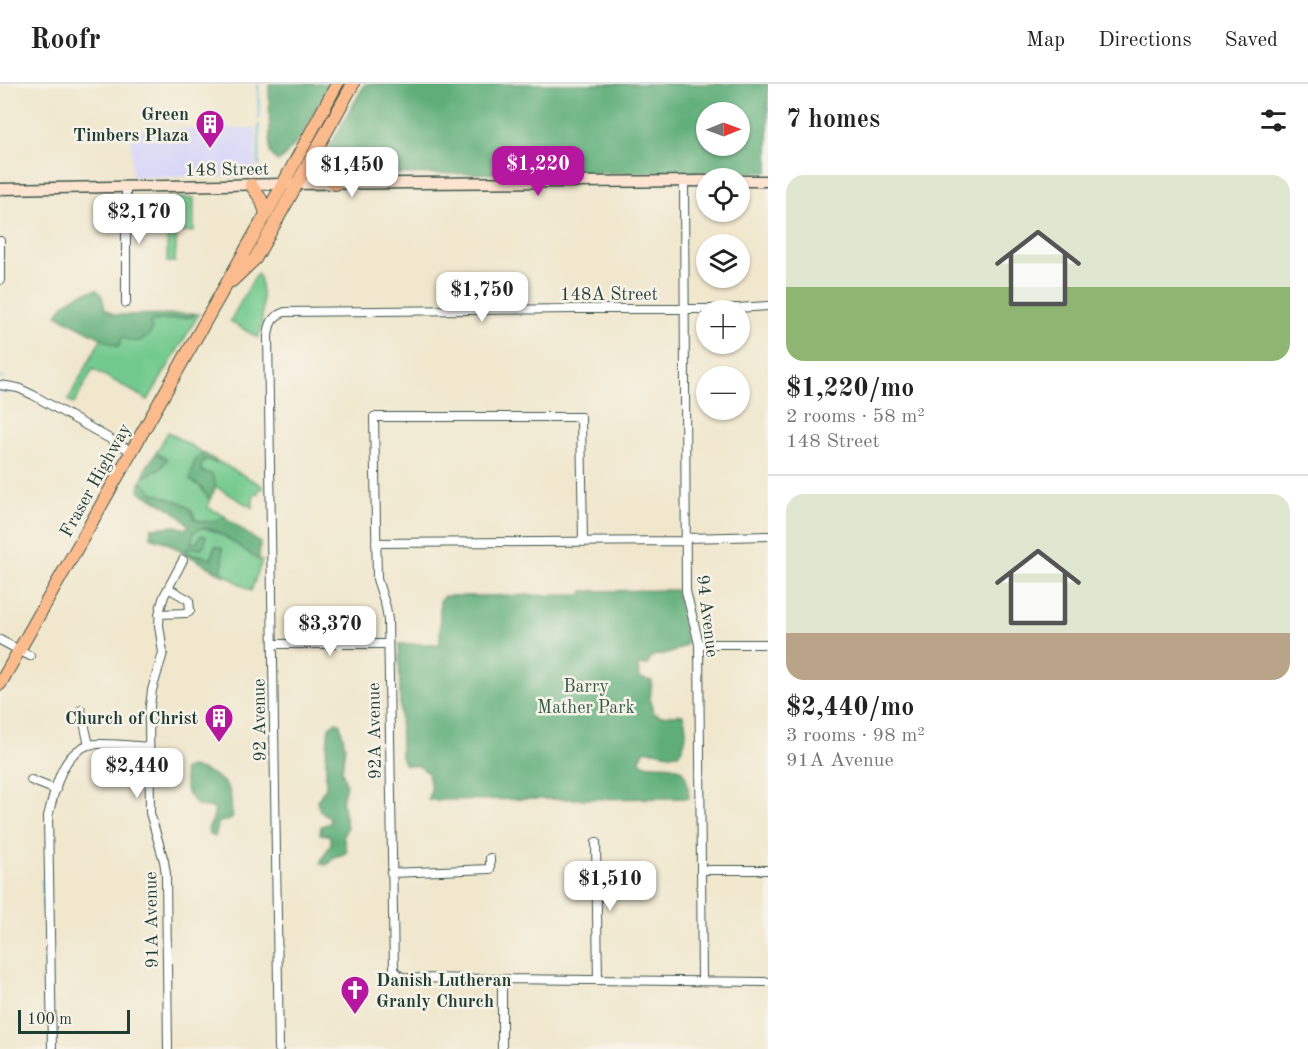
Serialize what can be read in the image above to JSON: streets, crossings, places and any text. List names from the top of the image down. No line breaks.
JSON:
{"streets":{"main road":["148 Street","Fraser Highway"],"street":["148A Street","94 Avenue","92 Avenue","92A Avenue","91A Avenue"]},"crossings":[["148 Street","Fraser Highway"],["148 Street","94 Avenue"],["148A Street","94 Avenue"],["148A Street","92 Avenue"]],"parks":["Barry Mather Park"],"places":{"building":["Green Timbers Plaza","Church of Christ"],"church":["Danish Lutheran Granly Church"]},"scale_bar":"100 m","north":"right","page":{"header":"Roofr","nav":["Map","Directions","Saved"],"heading":"7 homes","map_buttons":["+","−"],"price":["$1,220","$1,450","$2,170","$1,750","$3,370","$2,440","$1,510"],"list":[{"name":"$1,220/mo","note":"2 rooms · 58 m² · 148 Street"},{"name":"$2,440/mo","note":"3 rooms · 98 m² · 91A Avenue"}],"scale":"100 m"}}
